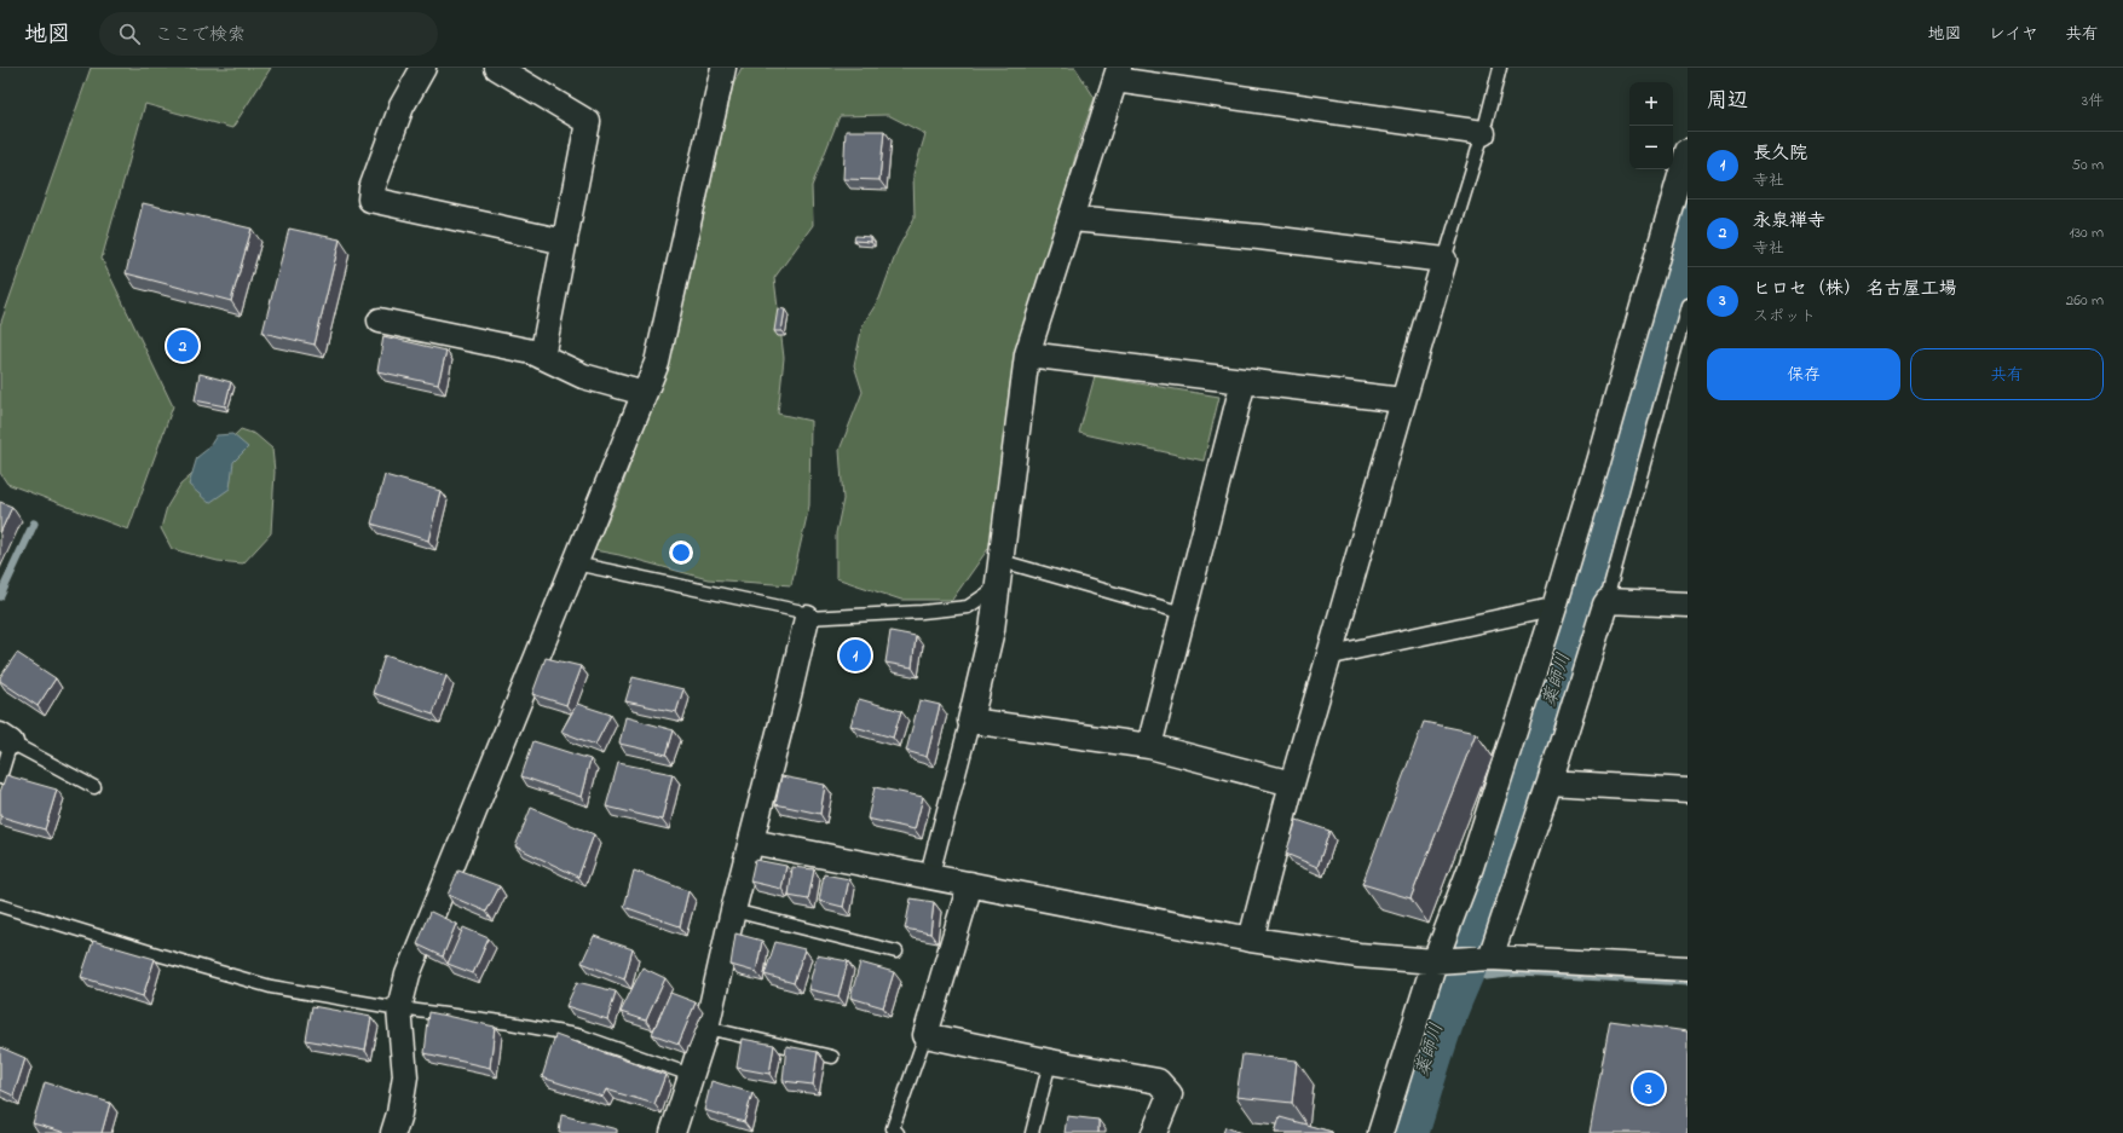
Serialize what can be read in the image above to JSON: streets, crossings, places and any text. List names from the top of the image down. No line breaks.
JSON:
{"water":["薬師川"],"page":{"header":"地図","search":"ここで検索","nav":["地図","レイヤ","共有"],"heading":["周辺","3件"],"map_buttons":["+","−"],"list":[{"mark":"1","name":"長久院","note":"寺社","value":"50 m"},{"mark":"2","name":"永泉禅寺","note":"寺社","value":"130 m"},{"mark":"3","name":"ヒロセ（株） 名古屋工場","note":"スポット","value":"260 m"}],"pins":["2","1","3"],"buttons":["保存","共有"]}}
